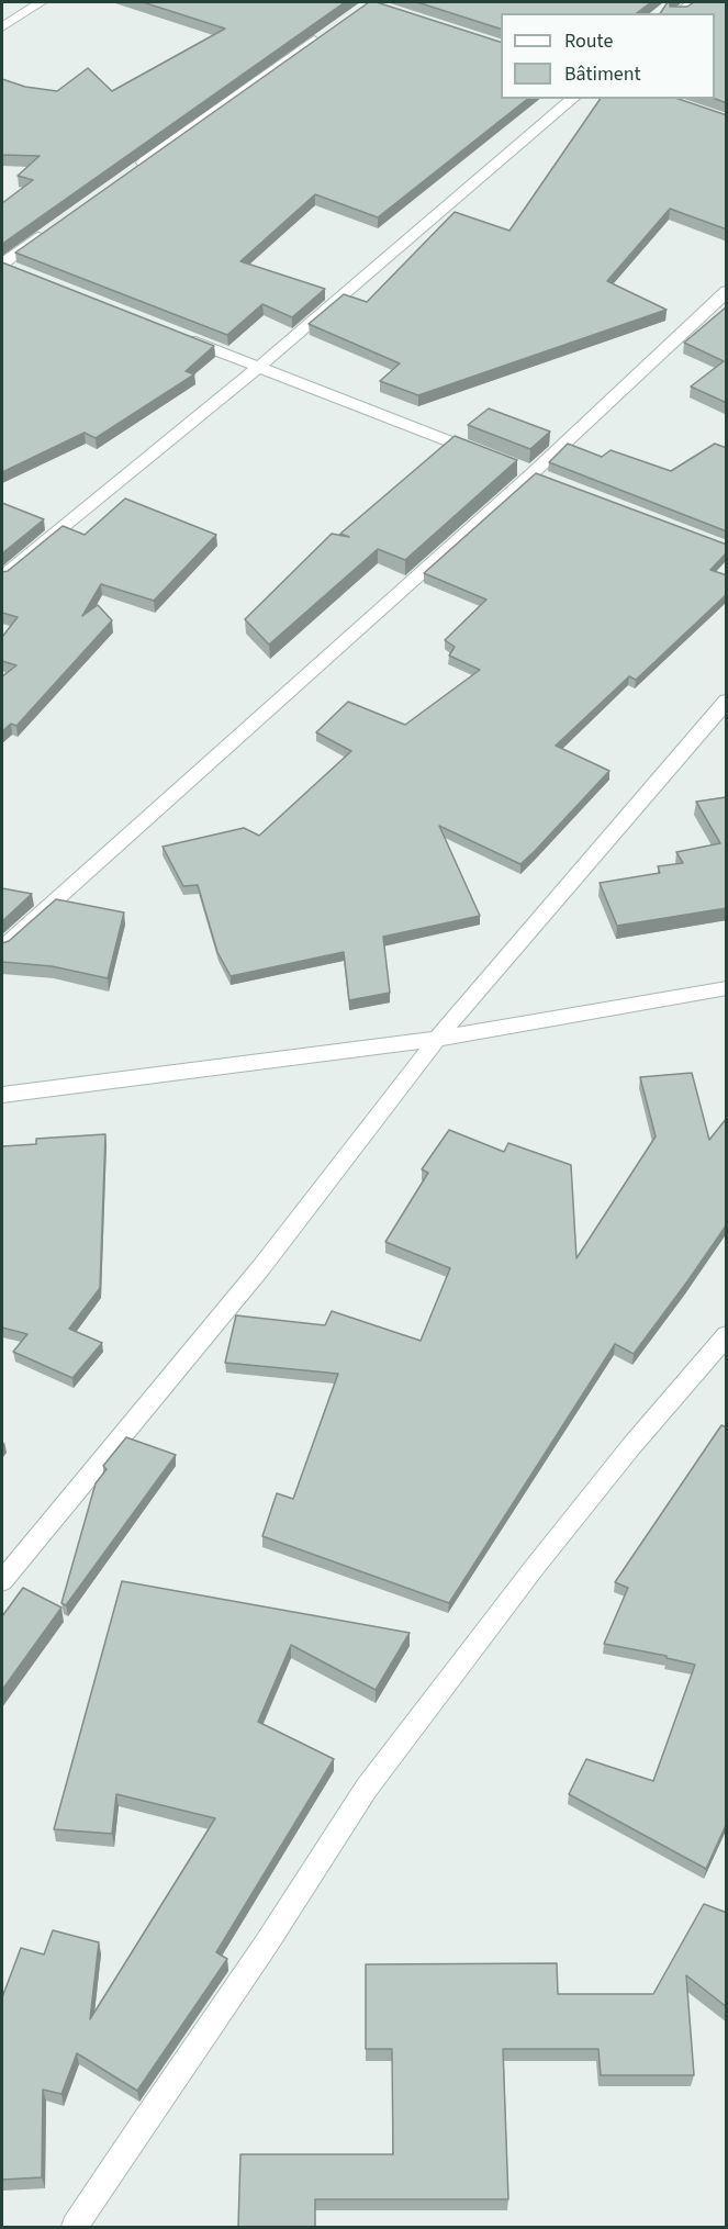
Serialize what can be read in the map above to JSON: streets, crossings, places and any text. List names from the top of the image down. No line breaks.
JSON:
{"legend":["Route","Bâtiment"]}
